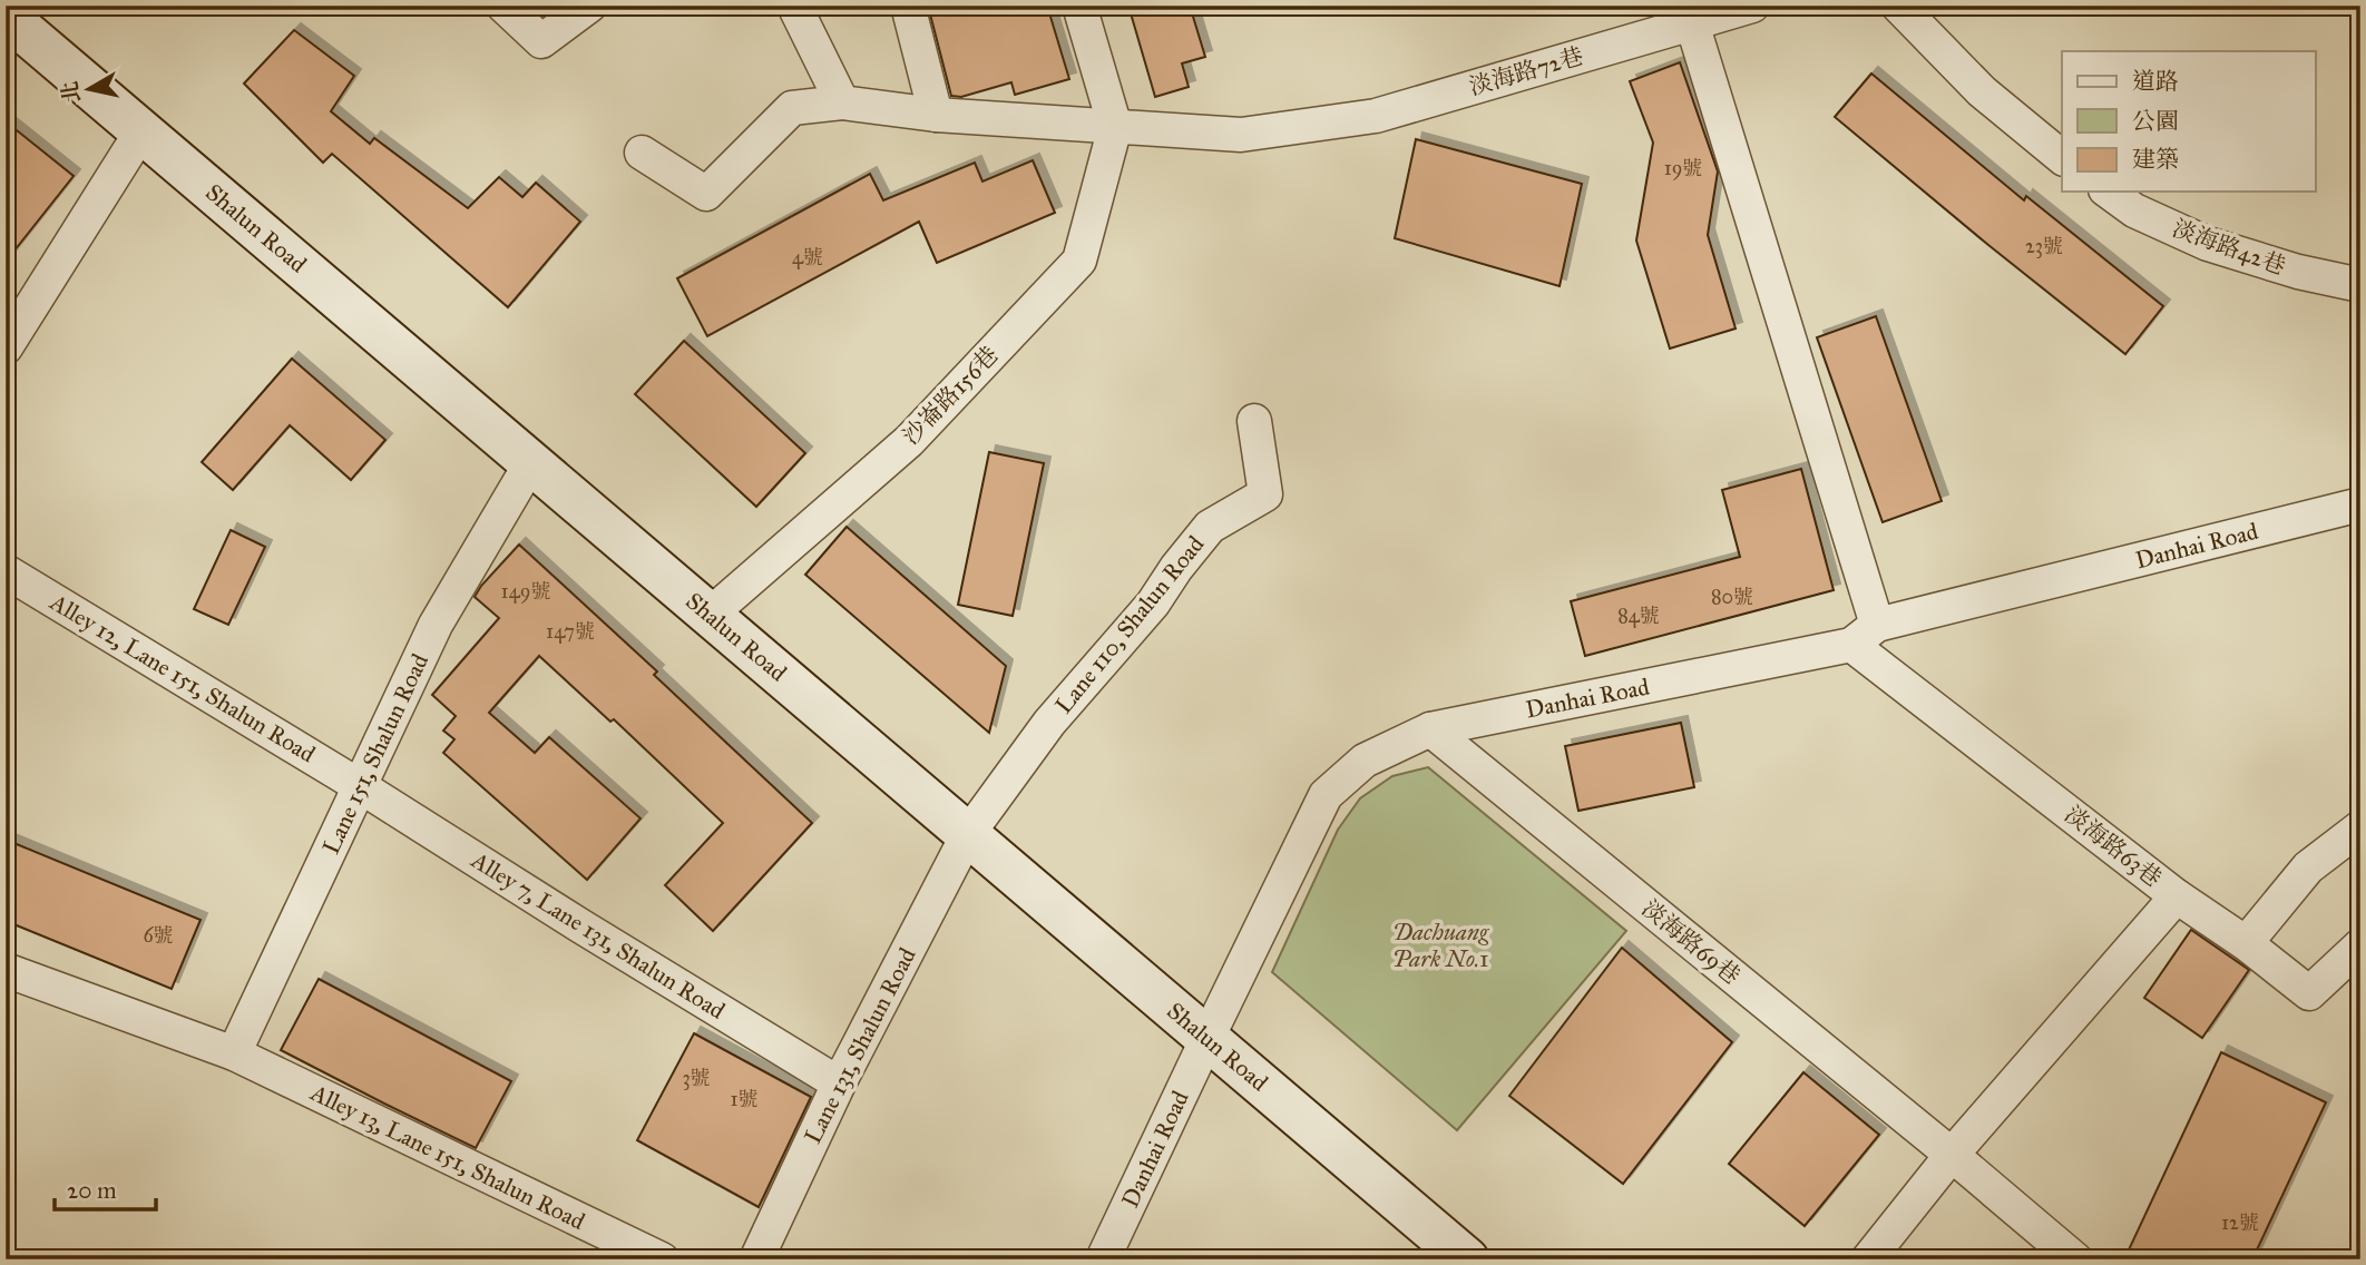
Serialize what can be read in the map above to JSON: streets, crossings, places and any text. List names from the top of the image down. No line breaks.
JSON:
{"streets":{"street":["淡海路72巷","Shalun Road","淡海路42巷","沙崙路156巷","Danhai Road","Lane 110, Shalun Road","Alley 12, Lane 151, Shalun Road","Lane 151, Shalun Road","淡海路63巷","Alley 7, Lane 131, Shalun Road","淡海路69巷","Lane 131, Shalun Road","Alley 13, Lane 151, Shalun Road"]},"crossings":[["淡海路72巷","沙崙路156巷"],["Shalun Road","沙崙路156巷"],["Shalun Road","Danhai Road"],["Shalun Road","Lane 110, Shalun Road"],["Shalun Road","Lane 151, Shalun Road"],["Shalun Road","Lane 131, Shalun Road"],["Danhai Road","淡海路63巷"],["Danhai Road","淡海路69巷"],["Lane 110, Shalun Road","Lane 131, Shalun Road"],["Alley 12, Lane 151, Shalun Road","Lane 151, Shalun Road"],["Alley 12, Lane 151, Shalun Road","Alley 7, Lane 131, Shalun Road"],["Lane 151, Shalun Road","Alley 7, Lane 131, Shalun Road"],["Lane 151, Shalun Road","Alley 13, Lane 151, Shalun Road"],["淡海路63巷","淡海路69巷"],["Alley 7, Lane 131, Shalun Road","Lane 131, Shalun Road"]],"parks":["Dachuang Park No.1"],"house_numbers":["19號","23號","4號","149號","80號","84號","147號","6號","3號","1號","12號"],"legend":["道路","公園","建築"],"scale_bar":"20 m","north":"left"}
